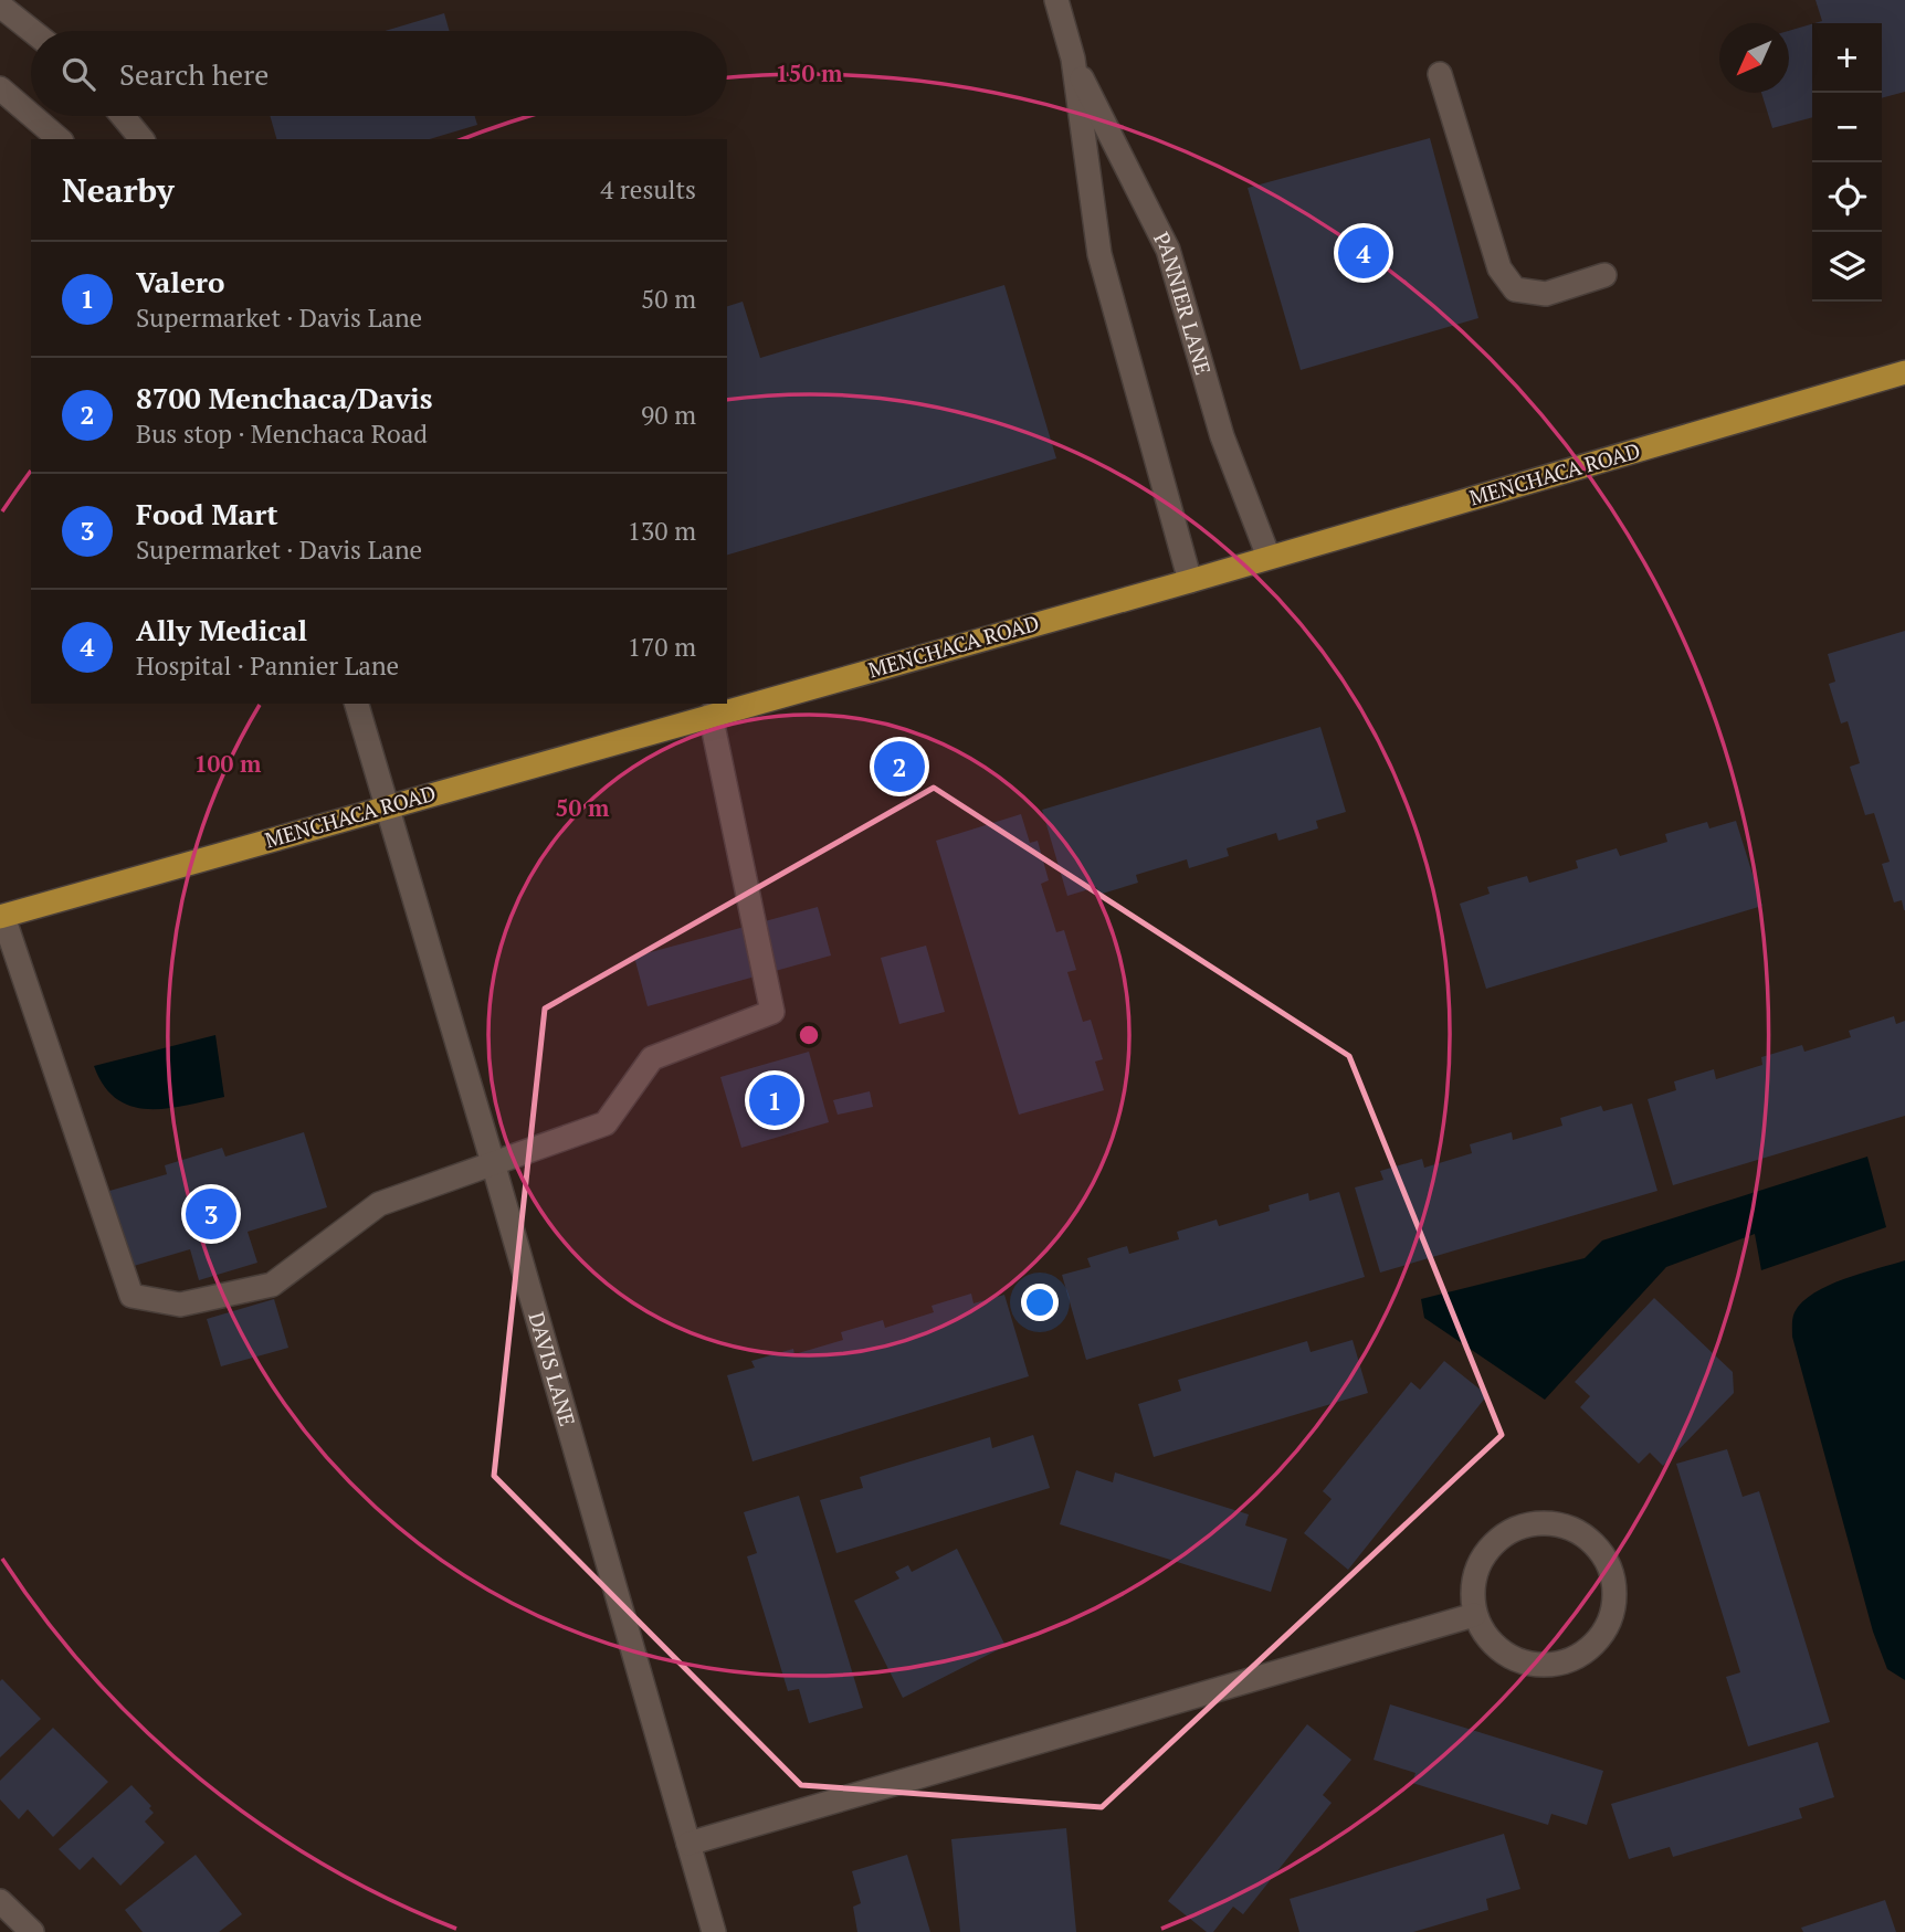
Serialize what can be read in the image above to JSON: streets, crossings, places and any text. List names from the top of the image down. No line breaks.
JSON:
{"streets":{"main road":["MENCHACA ROAD"],"street":["PANNIER LANE","DAVIS LANE"]},"crossings":[["PANNIER LANE","MENCHACA ROAD"],["MENCHACA ROAD","DAVIS LANE"]],"north":"bottom left","page":{"map_buttons":["+","−"],"search":"Search here","heading":["Nearby","4 results"],"pins":["4","2","1","3"],"list":[{"mark":"1","name":"Valero","note":"Supermarket · Davis Lane","value":"50 m"},{"mark":"2","name":"8700 Menchaca/Davis","note":"Bus stop · Menchaca Road","value":"90 m"},{"mark":"3","name":"Food Mart","note":"Supermarket · Davis Lane","value":"130 m"},{"mark":"4","name":"Ally Medical","note":"Hospital · Pannier Lane","value":"170 m"}]},"rings":["150 m","100 m","50 m"]}
